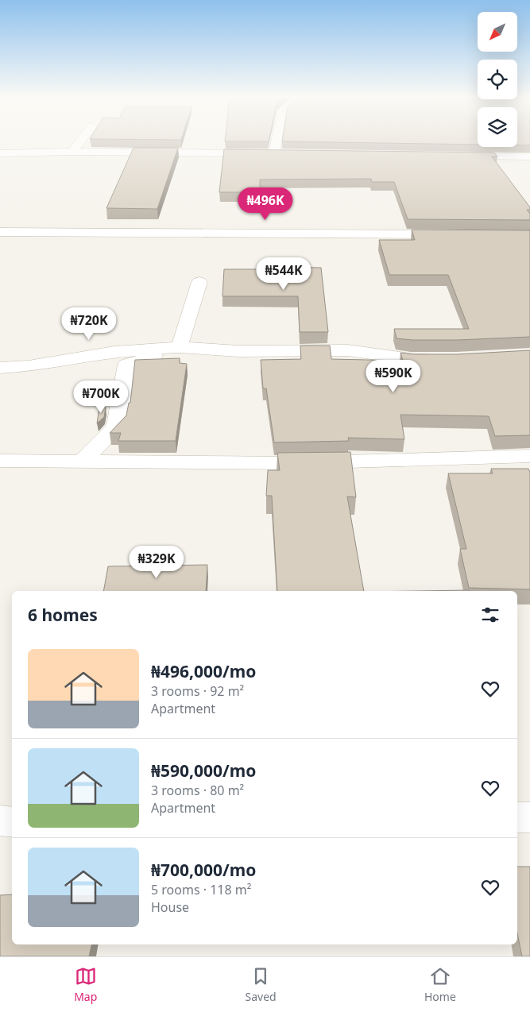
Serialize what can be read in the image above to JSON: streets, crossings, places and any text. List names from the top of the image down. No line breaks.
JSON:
{"north":"bottom left","page":{"price":["₦496K","₦544K","₦720K","₦590K","₦700K","₦329K"],"heading":"6 homes","list":[{"name":"₦496,000/mo","note":"3 rooms · 92 m² · Apartment"},{"name":"₦590,000/mo","note":"3 rooms · 80 m² · Apartment"},{"name":"₦700,000/mo","note":"5 rooms · 118 m² · House"}],"tabs":["Map","Saved","Home"]}}
